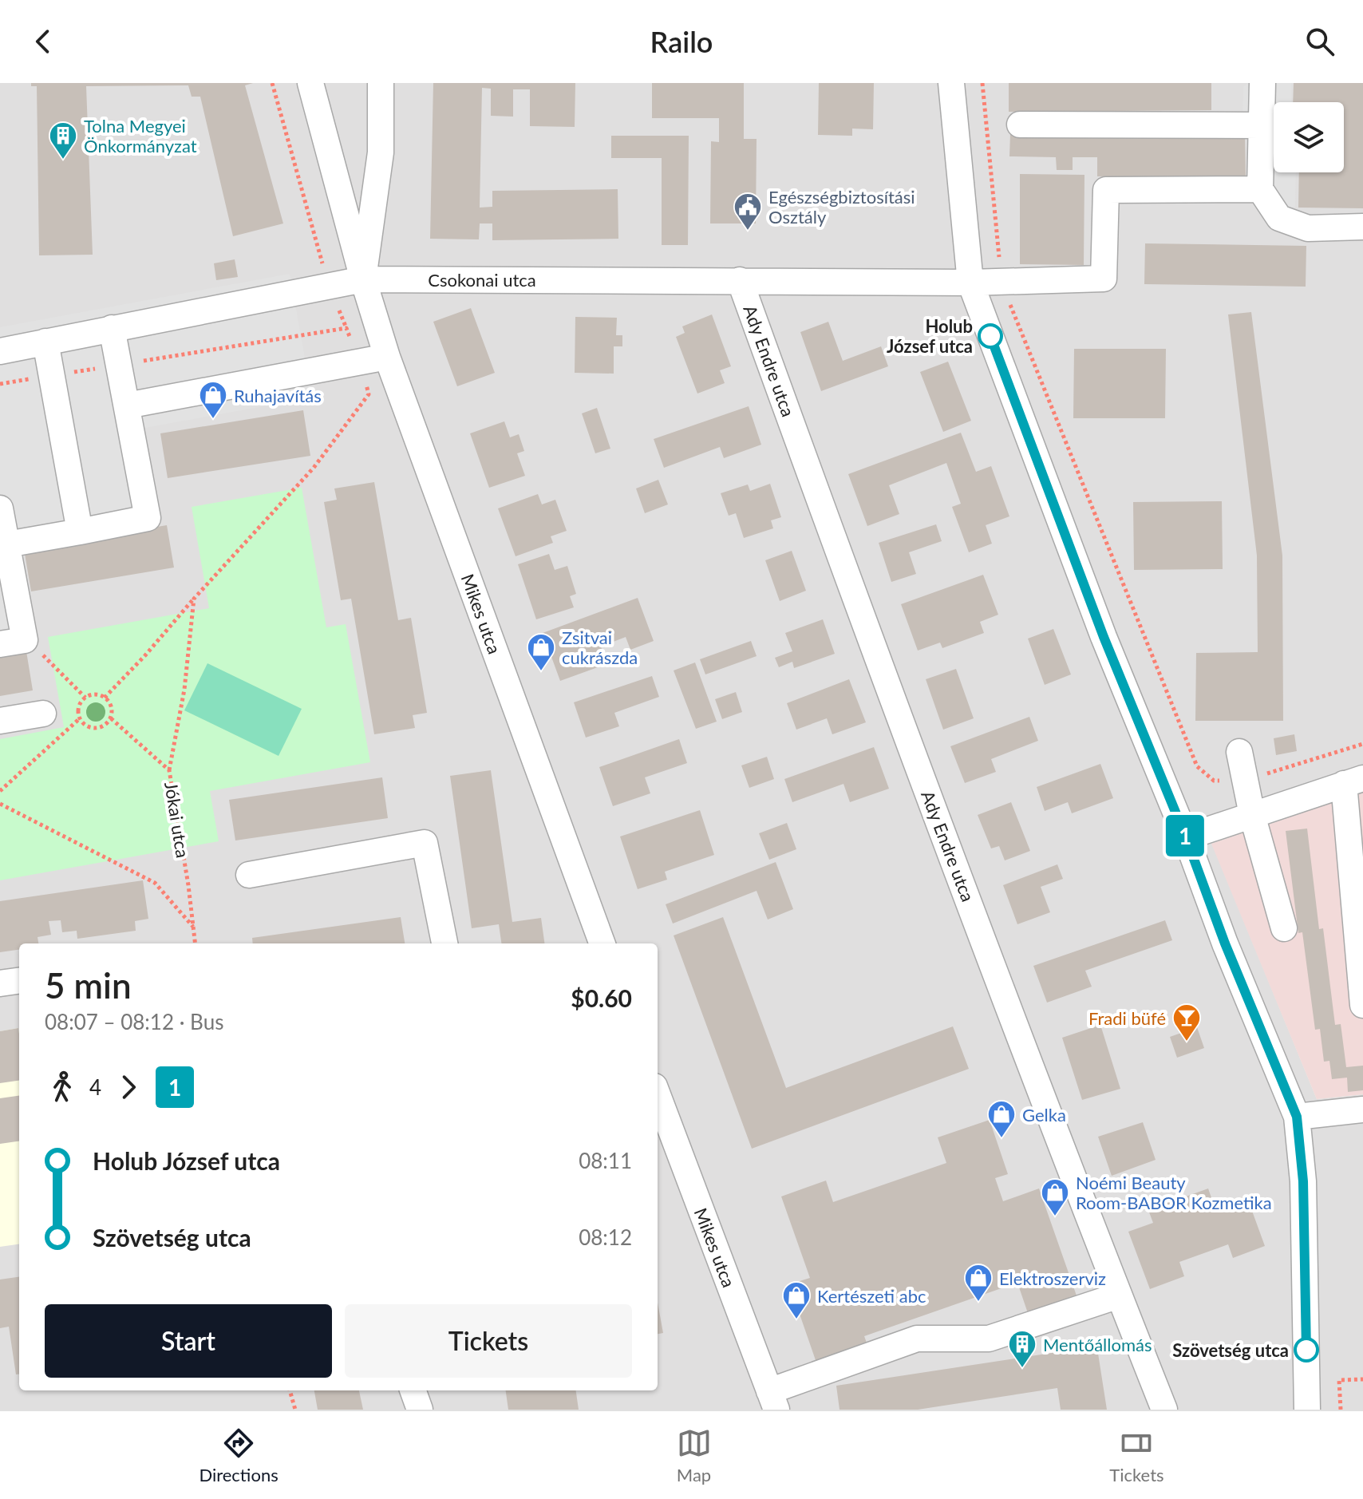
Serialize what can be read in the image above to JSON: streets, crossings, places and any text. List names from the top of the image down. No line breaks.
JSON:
{"streets":{"street":["Csokonai utca","Ady Endre utca","Mikes utca"],"path":["Jókai utca"]},"crossings":[["Csokonai utca","Ady Endre utca"],["Csokonai utca","Mikes utca"]],"places":{"building":["Tolna Megyei Önkormányzat","Mentőállomás"],"public building":["Egészségbiztosítási Osztály"],"other":["Holub József utca","Szövetség utca"],"shop":["Ruhajavítás","Zsitvai cukrászda","Gelka","Noémi Beauty Room-BABOR Kozmetika","Elektroszerviz","Kertészeti abc"],"bar":["Fradi büfé"]},"lines":["bus line 1"],"page":{"header":"Railo","on_map":"1","heading":["5 min","08:07 – 08:12 · Bus","$0.60"],"legs":["4","1"],"list":[{"name":"Holub József utca","value":"08:11"},{"name":"Szövetség utca","value":"08:12"}],"buttons":["Start","Tickets"],"tabs":["Directions","Map","Tickets"]}}
